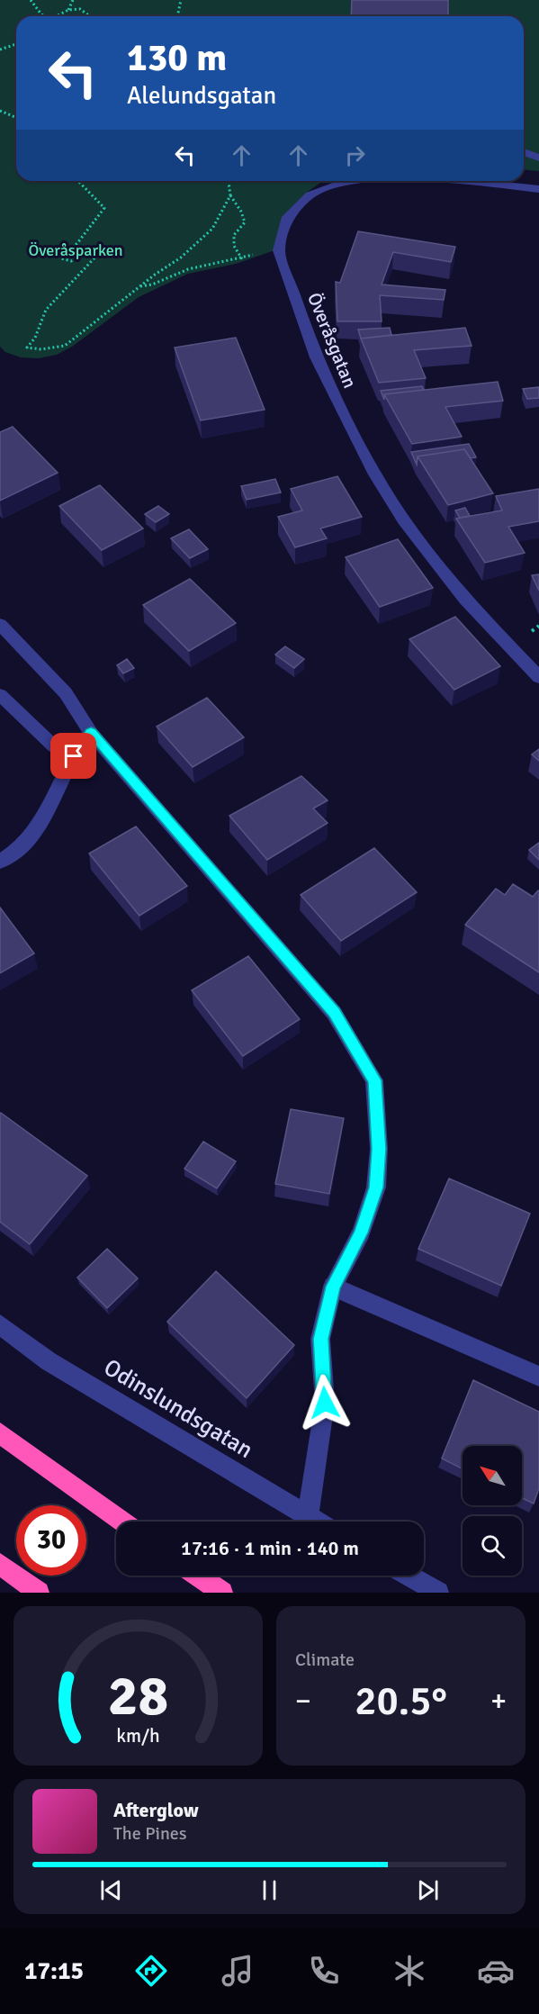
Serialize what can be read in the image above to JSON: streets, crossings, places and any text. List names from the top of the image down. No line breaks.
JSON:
{"streets":{"street":["Överåsgatan","Odinslundsgatan"]},"parks":["Överåsparken"],"north":"top left","page":{"turn":["130 m","Alelundsgatan"],"limit":"30","trip":"17:16 · 1 min · 140 m","tile":"Climate","heat":["−","20.5°","+"],"song":["Afterglow","The Pines"],"tabs":"17:15","gauge":["28","km/h"]}}
